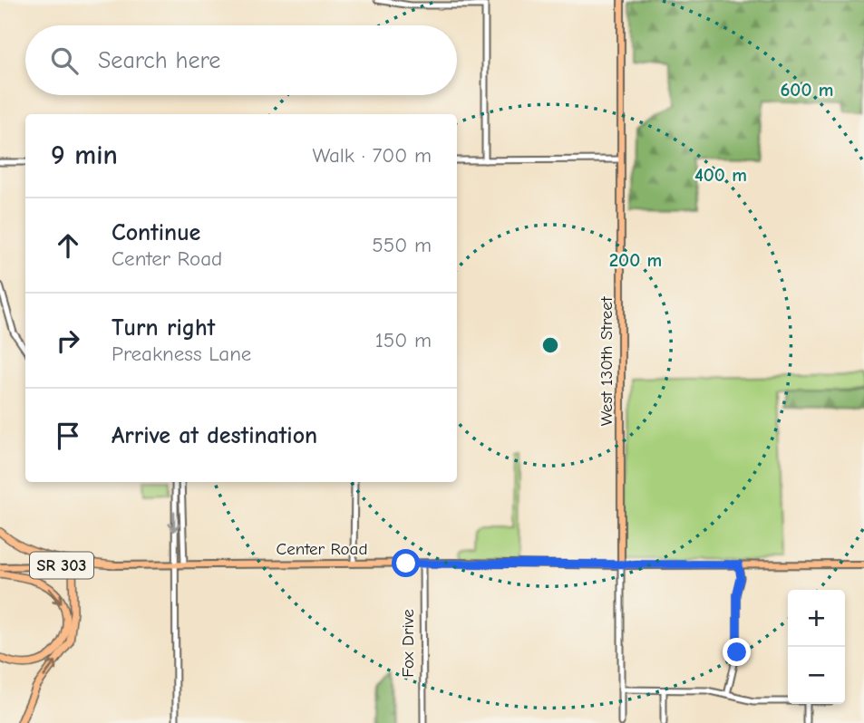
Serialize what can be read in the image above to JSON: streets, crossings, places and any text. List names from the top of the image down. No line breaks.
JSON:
{"streets":{"main road":["West 130th Street","Center Road","SR 303"],"street":["Fox Drive"]},"crossings":[["West 130th Street","Center Road"],["Center Road","Fox Drive"]],"page":{"search":"Search here","heading":["9 min","Walk · 700 m"],"list":[["Continue","Center Road","550 m"],["Turn right","Preakness Lane","150 m"],"Arrive at destination"],"map_buttons":["+","−"]},"rings":["600 m","400 m","200 m"]}
